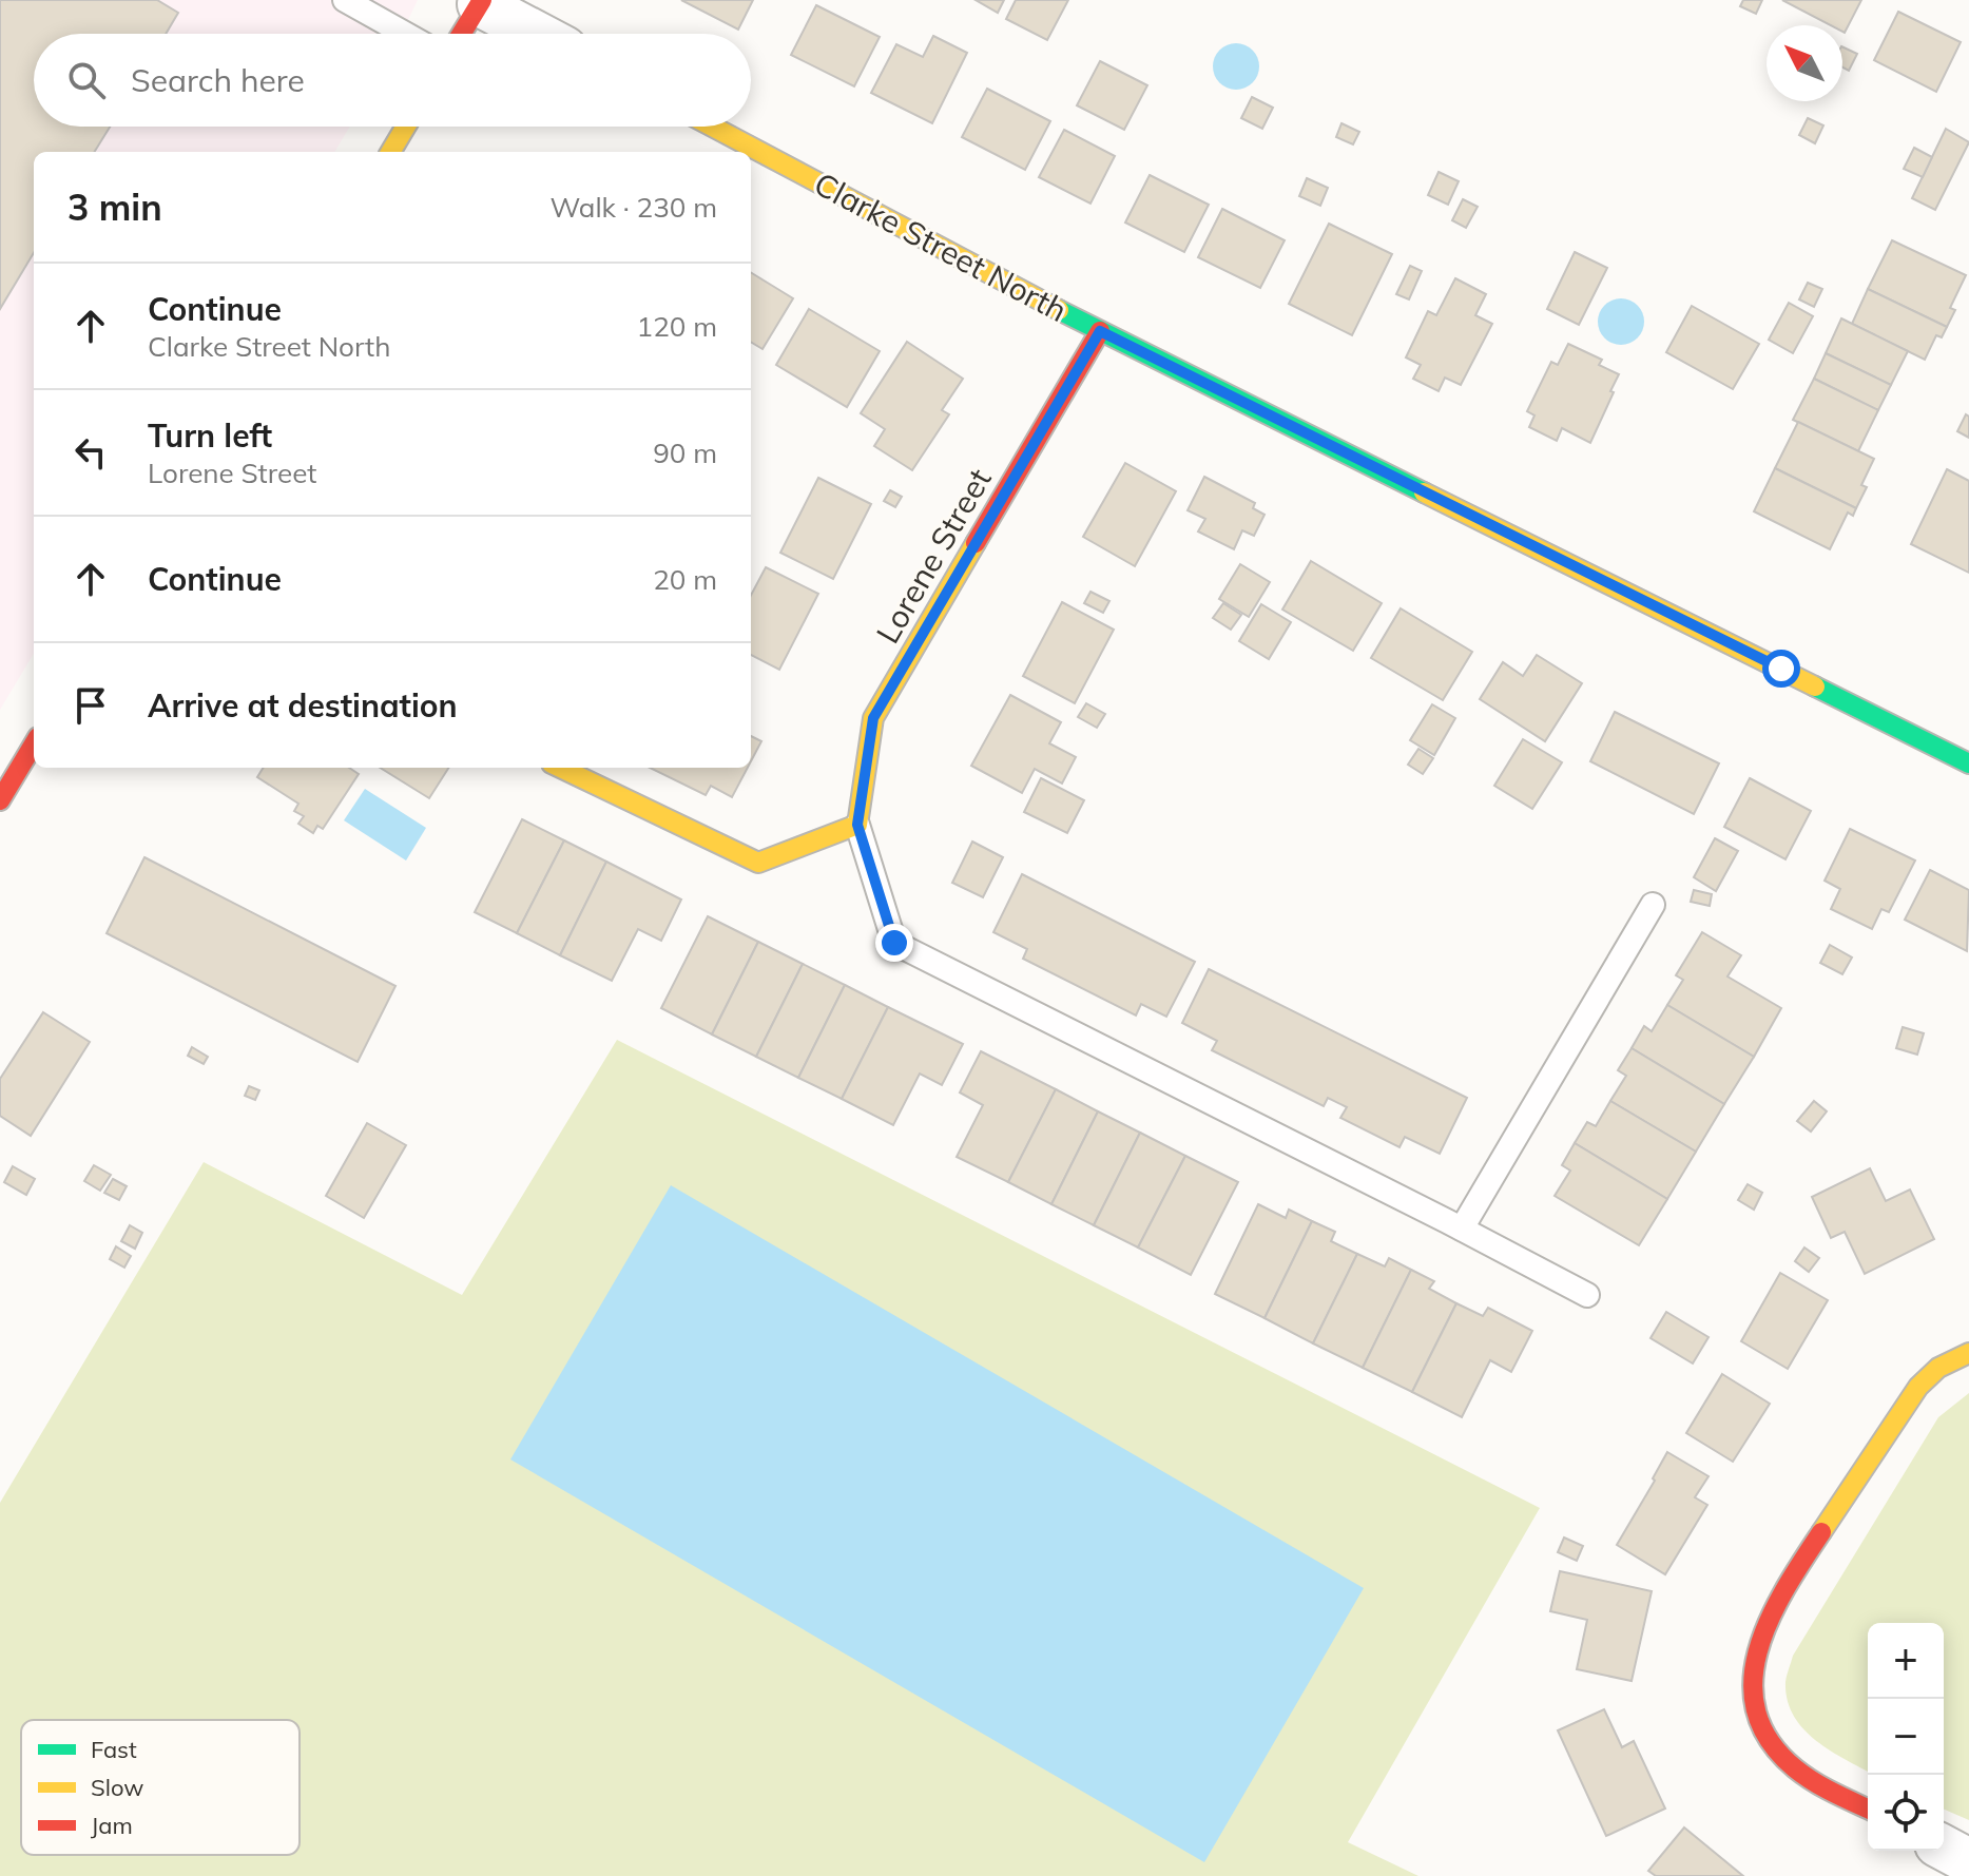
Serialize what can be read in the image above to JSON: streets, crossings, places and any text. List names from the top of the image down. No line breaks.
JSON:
{"streets":{"street":["Clarke Street North","Lorene Street"]},"crossings":[["Clarke Street North","Lorene Street"]],"legend":["Fast","Slow","Jam"],"north":"top left","page":{"search":"Search here","heading":["3 min","Walk · 230 m"],"list":[["Continue","Clarke Street North","120 m"],["Turn left","Lorene Street","90 m"],["Continue","20 m"],"Arrive at destination"],"map_buttons":["+","−"]}}
